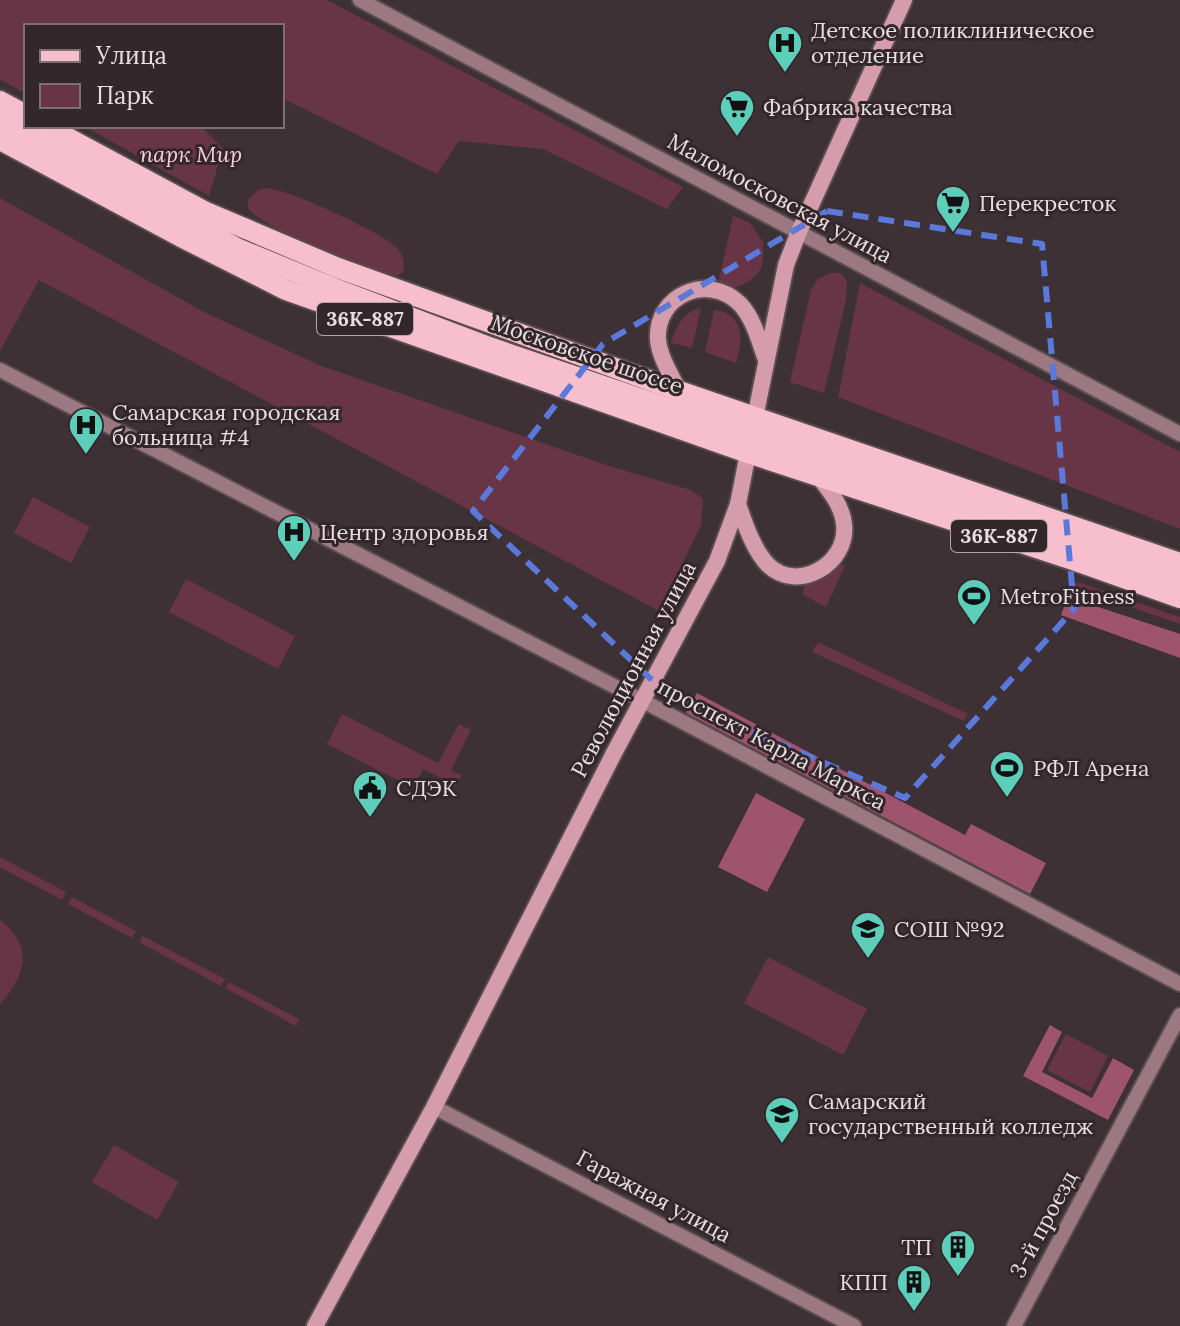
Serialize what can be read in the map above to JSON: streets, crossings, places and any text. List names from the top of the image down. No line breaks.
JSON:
{"streets":{"main road":["36К-887","Московское шоссе","Революционная улица"],"street":["Маломосковская улица","проспект Карла Маркса","Гаражная улица","3-й проезд"]},"crossings":[["Маломосковская улица","Революционная улица"],["Московское шоссе","Революционная улица"],["Революционная улица","проспект Карла Маркса"],["Революционная улица","Гаражная улица"]],"parks":["парк Мир"],"places":{"hospital":["Детское поликлиническое отделение","Самарская городская больница #4","Центр здоровья"],"supermarket":["Фабрика качества","Перекресток"],"sports":["MetroFitness","РФЛ Арена"],"public building":["СДЭК"],"school or university":["СОШ №92","Самарский государственный колледж"],"building":["ТП","КПП"]},"legend":["Улица","Парк"]}
